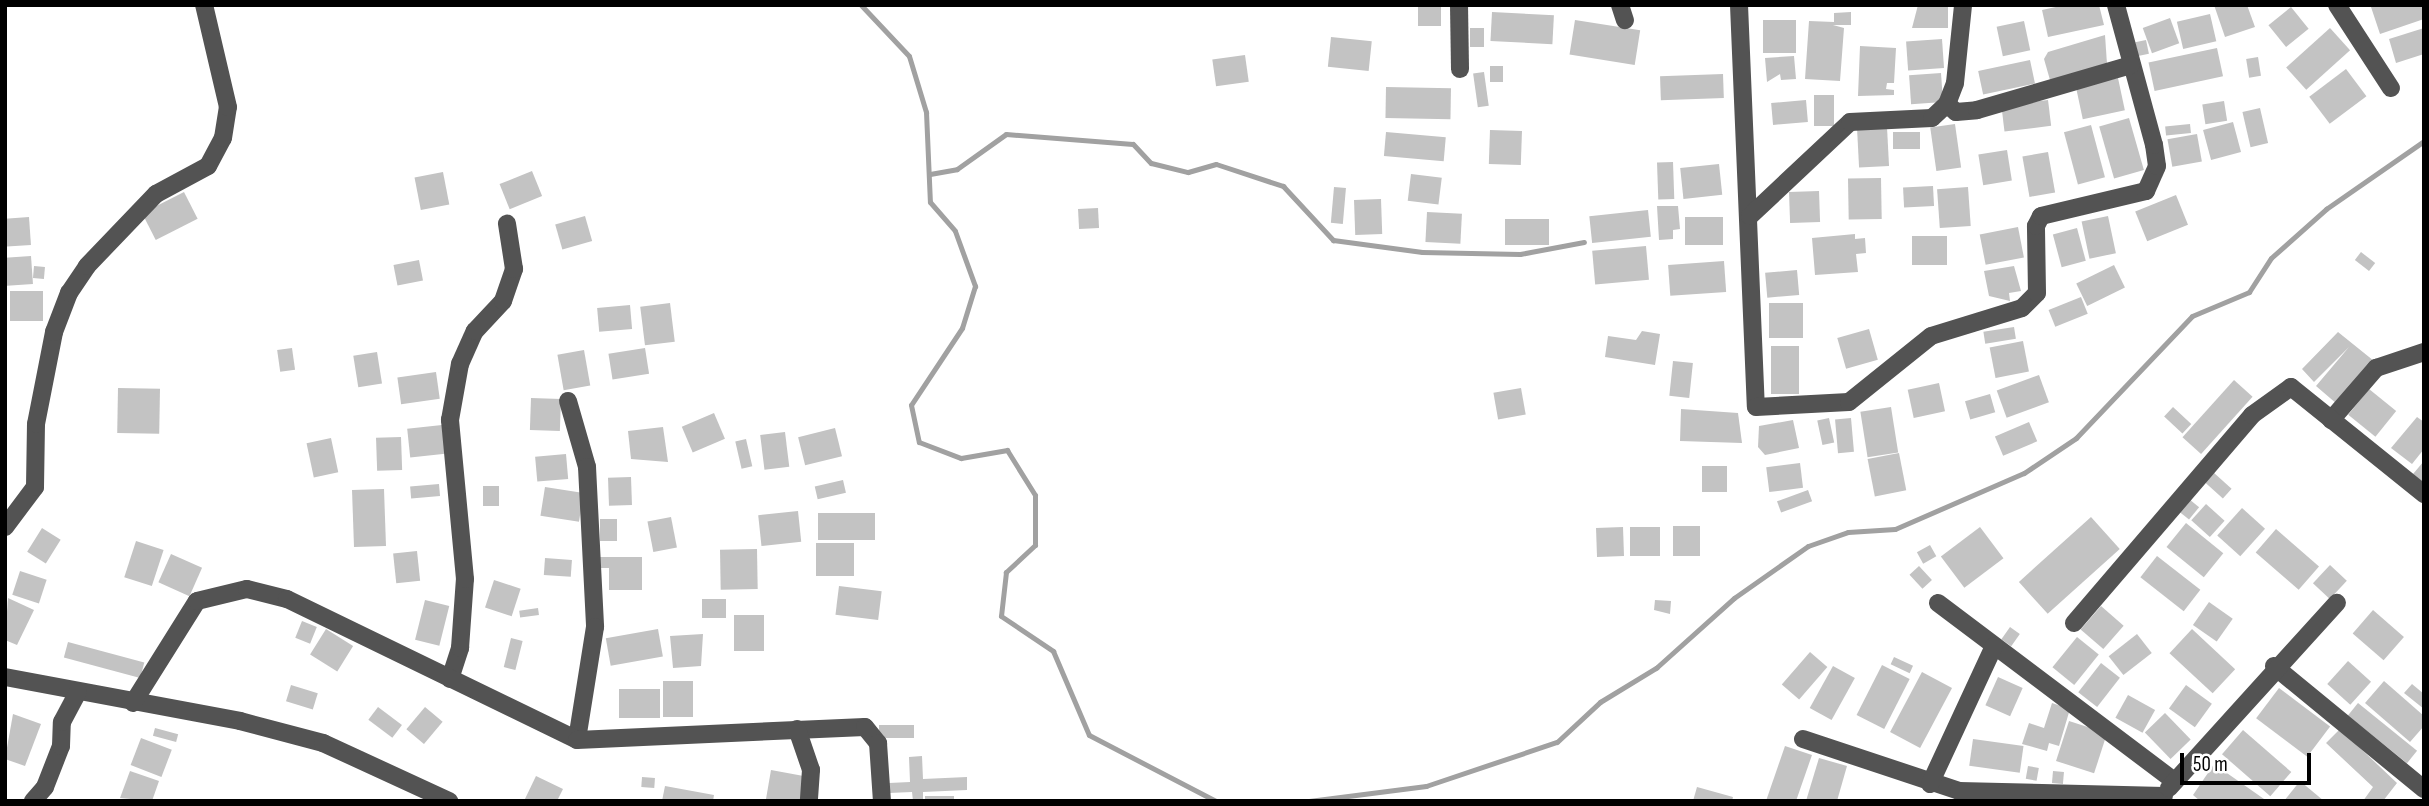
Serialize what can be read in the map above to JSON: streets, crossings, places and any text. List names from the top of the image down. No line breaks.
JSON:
{"scale_bar":"50 m"}
